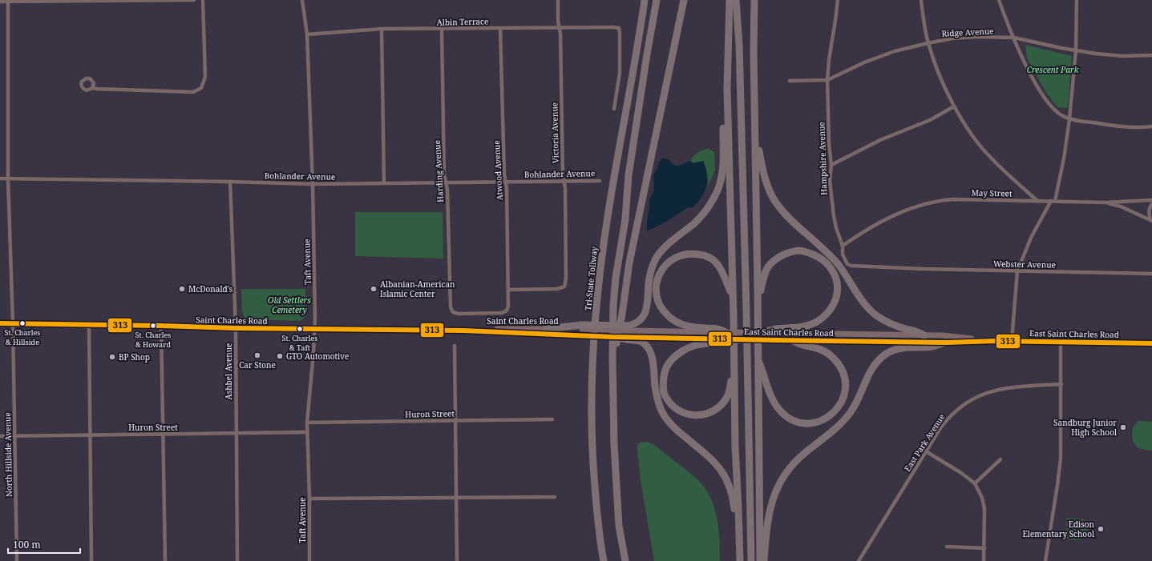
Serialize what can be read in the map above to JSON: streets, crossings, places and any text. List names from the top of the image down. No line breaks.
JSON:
{"streets":{"highway":["Tri-State Tollway"],"main road":["Saint Charles Road","East Saint Charles Road"],"street":["Albin Terrace","Ridge Avenue","Victoria Avenue","Hampshire Avenue","Atwood Avenue","Harding Avenue","Bohlander Avenue","May Street","Taft Avenue","Webster Avenue","Ashbel Avenue","Huron Street","East Park Avenue","North Hillside Avenue"]},"crossings":[["Albin Terrace","Victoria Avenue"],["Albin Terrace","Atwood Avenue"],["Albin Terrace","Harding Avenue"],["Albin Terrace","Taft Avenue"],["Ridge Avenue","Hampshire Avenue"],["Victoria Avenue","Atwood Avenue"],["Victoria Avenue","Bohlander Avenue"],["Hampshire Avenue","May Street"],["Hampshire Avenue","Webster Avenue"],["Atwood Avenue","Harding Avenue"],["Atwood Avenue","Bohlander Avenue"],["Harding Avenue","Bohlander Avenue"],["Bohlander Avenue","Taft Avenue"],["Bohlander Avenue","Ashbel Avenue"],["Bohlander Avenue","North Hillside Avenue"],["Taft Avenue","Saint Charles Road"],["Taft Avenue","Huron Street"],["Saint Charles Road","Ashbel Avenue"],["Saint Charles Road","North Hillside Avenue"],["Ashbel Avenue","Huron Street"],["Huron Street","North Hillside Avenue"]],"parks":["Crescent Park","Old Settlers Cemetery"],"places":["McDonald's","Albanian-American Islamic Center","St. Charles & Hillside","St. Charles & Howard","St. Charles & Taft","Car Stone","GTO Automotive","BP Shop","Sandburg Junior High School","Edison Elementary School"],"lines":["transit line 313"],"scale_bar":"100 m"}
